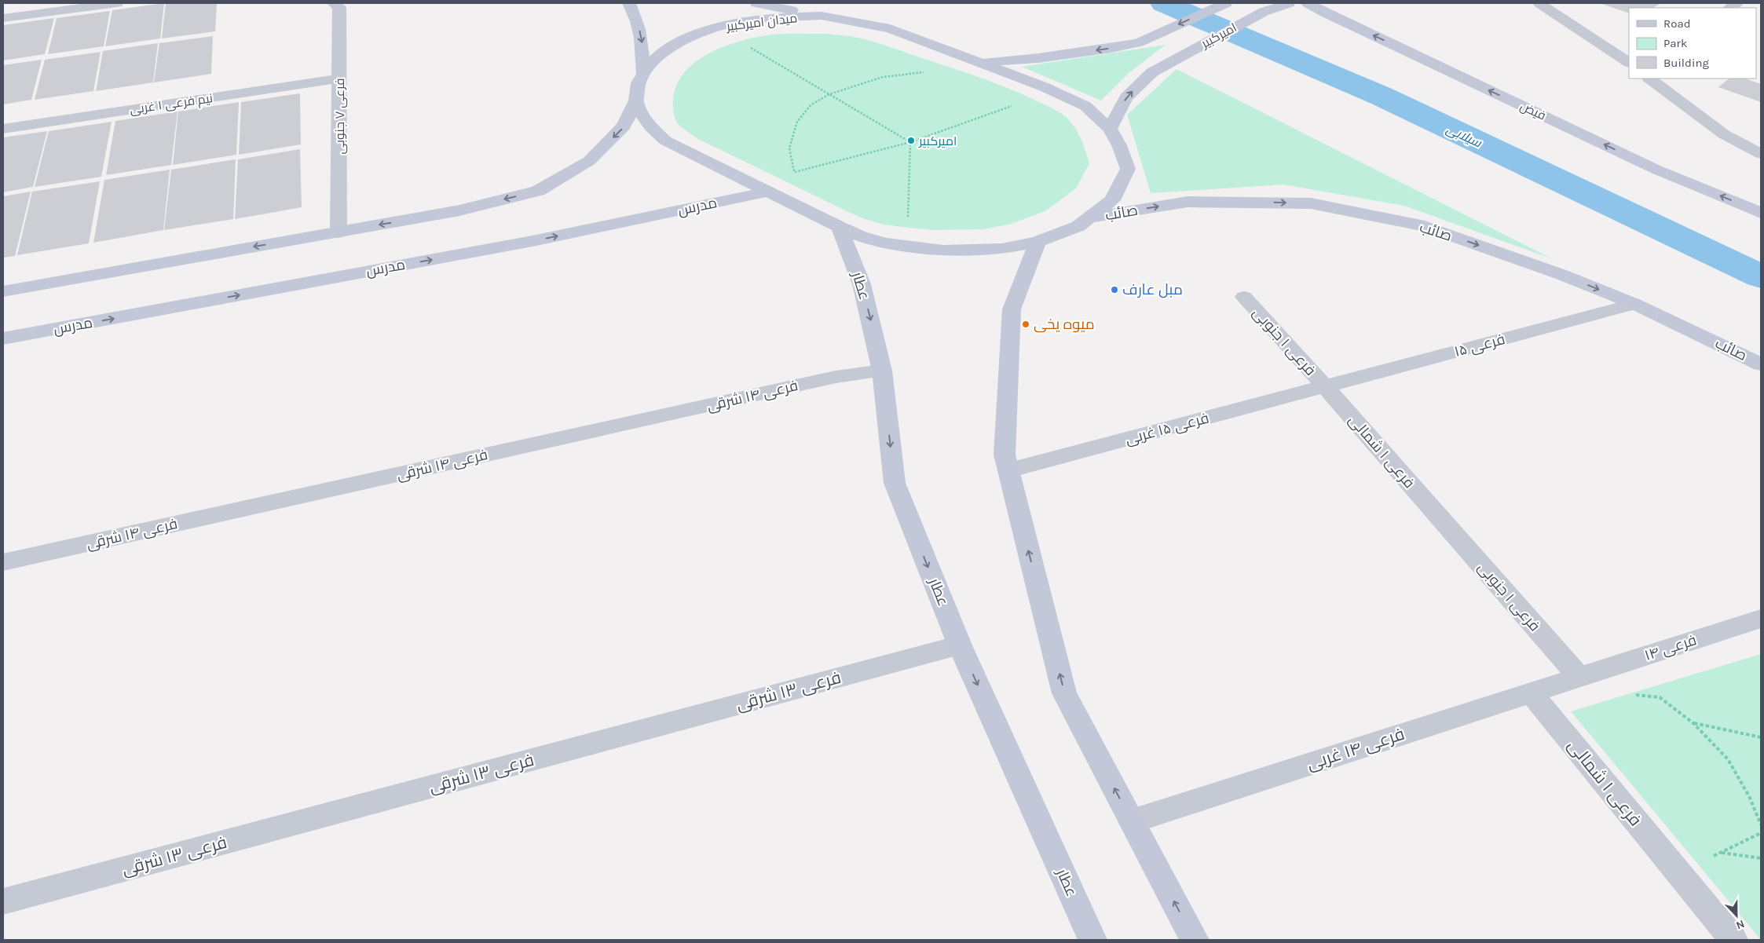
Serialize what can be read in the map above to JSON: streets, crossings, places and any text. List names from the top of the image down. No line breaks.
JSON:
{"streets":{"main road":["میدان امیرکبیر","امیرکبیر","فیض","مدرس","صائب","عطار"],"street":["نیم فرعی ۱ غربی","فرعی ۷ جنوبی","فرعی ۱ جنوبی","فرعی ۱۵","فرعی ۱۴ شرقی","فرعی ۱۵ غربی","فرعی ۱ شمالی","فرعی ۱۴","فرعی ۱۳ شرقی","فرعی ۱۴ غربی"]},"crossings":[["میدان امیرکبیر","امیرکبیر"],["میدان امیرکبیر","مدرس"],["میدان امیرکبیر","صائب"],["میدان امیرکبیر","عطار"],["نیم فرعی ۱ غربی","فرعی ۷ جنوبی"],["صائب","فرعی ۱۵"],["عطار","فرعی ۱۴ شرقی"],["عطار","فرعی ۱۳ شرقی"],["فرعی ۱ جنوبی","فرعی ۱۵"],["فرعی ۱ جنوبی","فرعی ۱۵ غربی"],["فرعی ۱ جنوبی","فرعی ۱ شمالی"],["فرعی ۱ جنوبی","فرعی ۱۴"],["فرعی ۱ جنوبی","فرعی ۱۴ غربی"],["فرعی ۱۵","فرعی ۱۵ غربی"],["فرعی ۱۵","فرعی ۱ شمالی"],["فرعی ۱۵ غربی","فرعی ۱ شمالی"],["فرعی ۱ شمالی","فرعی ۱۴ غربی"],["فرعی ۱۴","فرعی ۱۴ غربی"]],"one_way":["فیض","صائب"],"water":["سیلابی"],"places":["امیرکبیر","مبل عارف","میوه یخی"],"legend":["Road","Park","Building"],"north":"bottom"}
